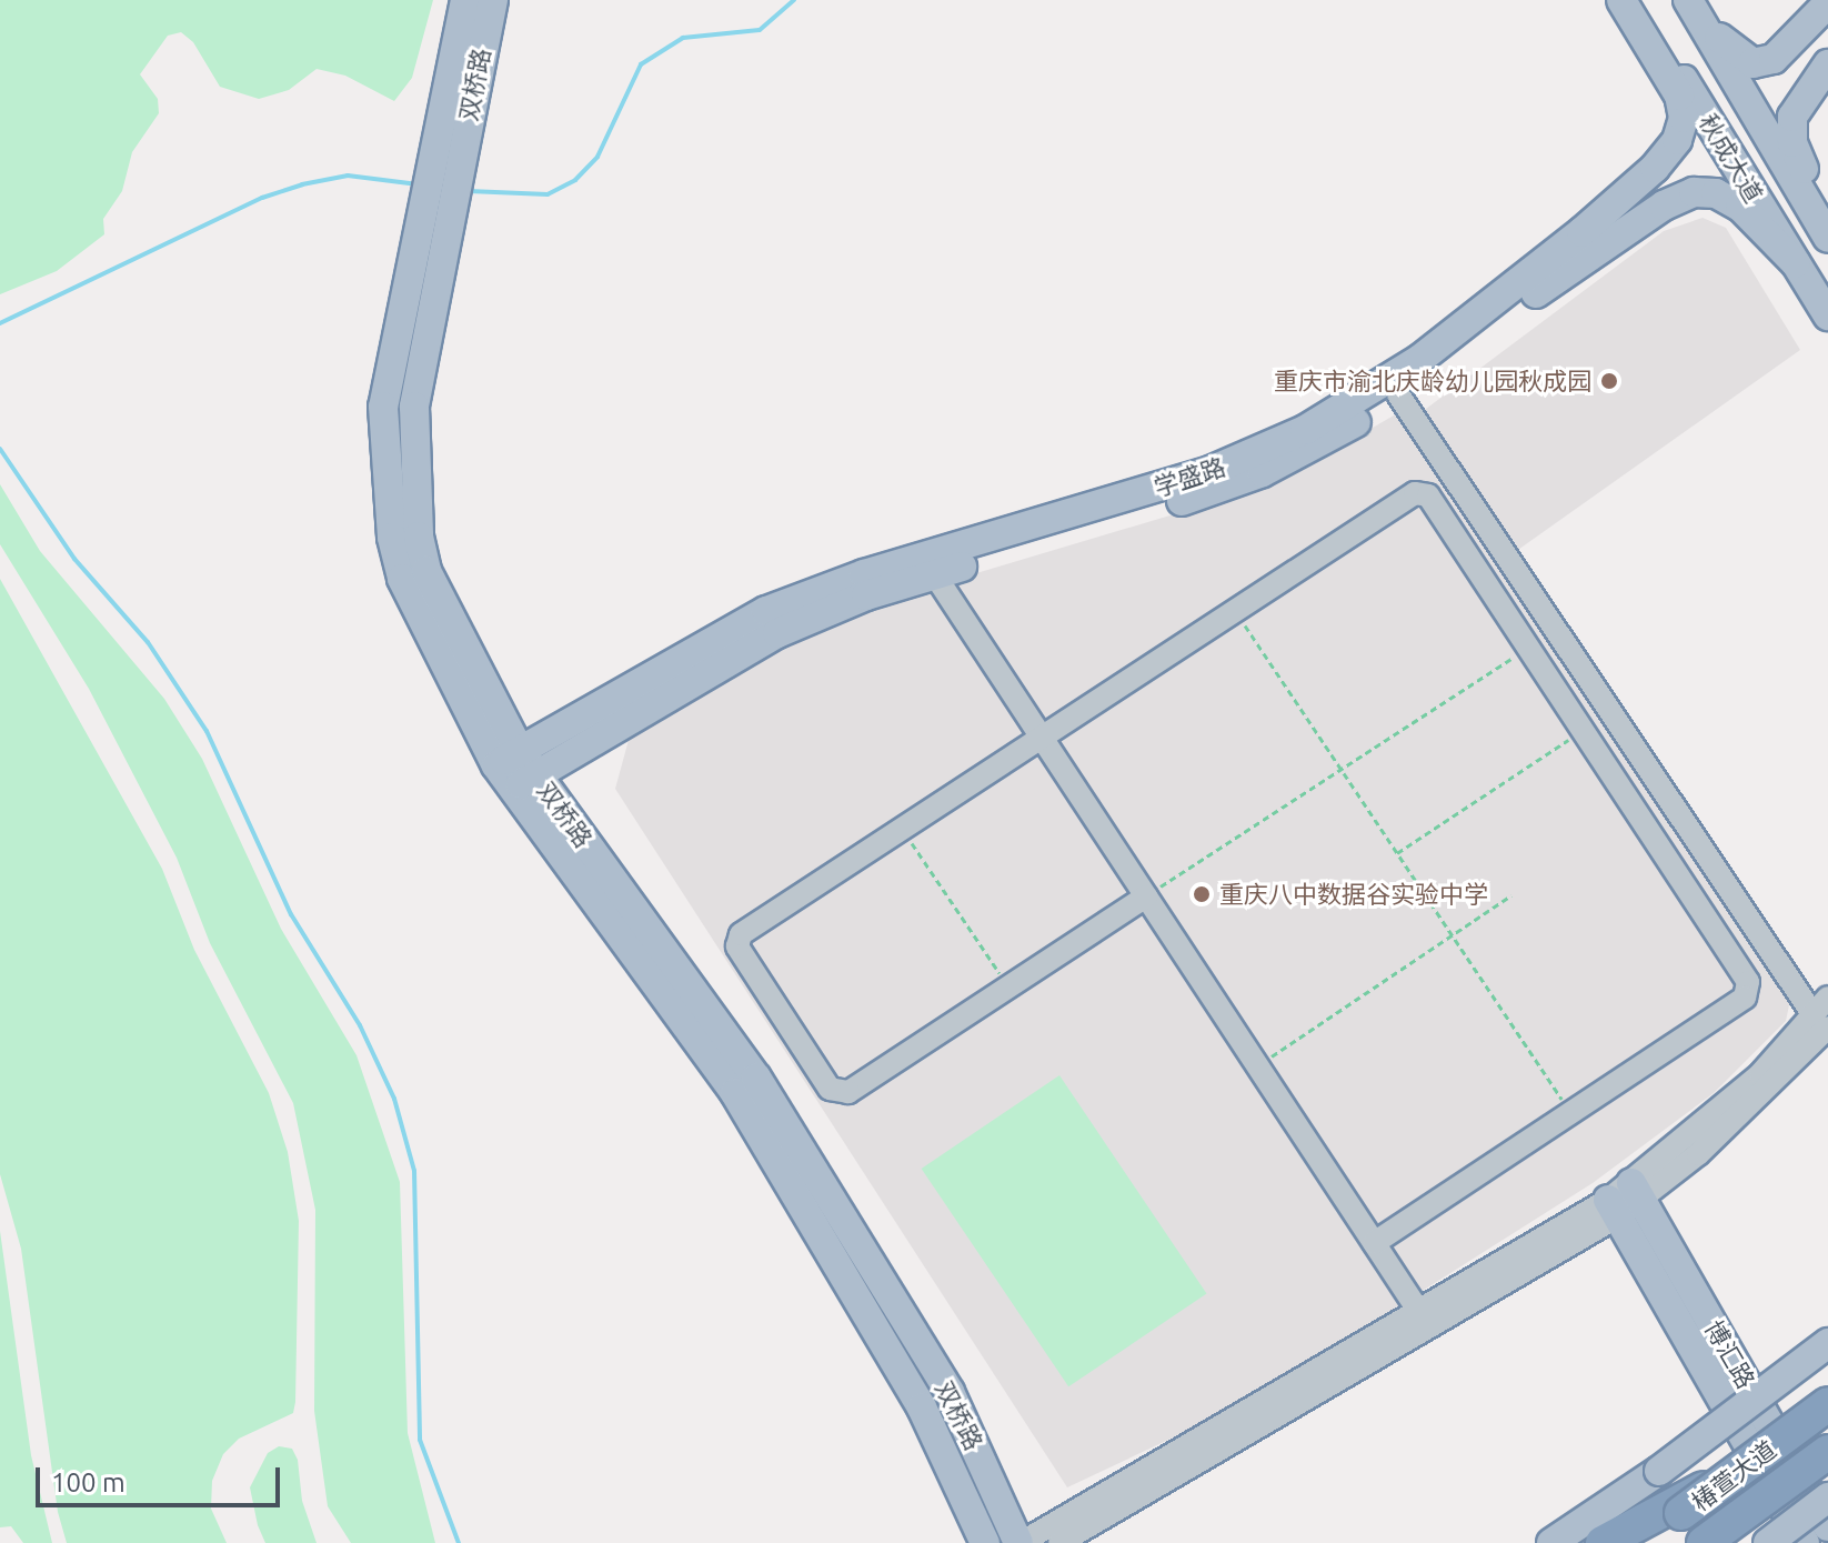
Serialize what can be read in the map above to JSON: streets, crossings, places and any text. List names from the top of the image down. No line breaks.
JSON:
{"streets":{"highway":["椿萱大道"],"main road":["双桥路","秋成大道","学盛路","博汇路"]},"crossings":[["双桥路","学盛路"],["秋成大道","学盛路"]],"places":["重庆市渝北庆龄幼儿园秋成园","重庆八中数据谷实验中学"],"scale_bar":"100 m"}
